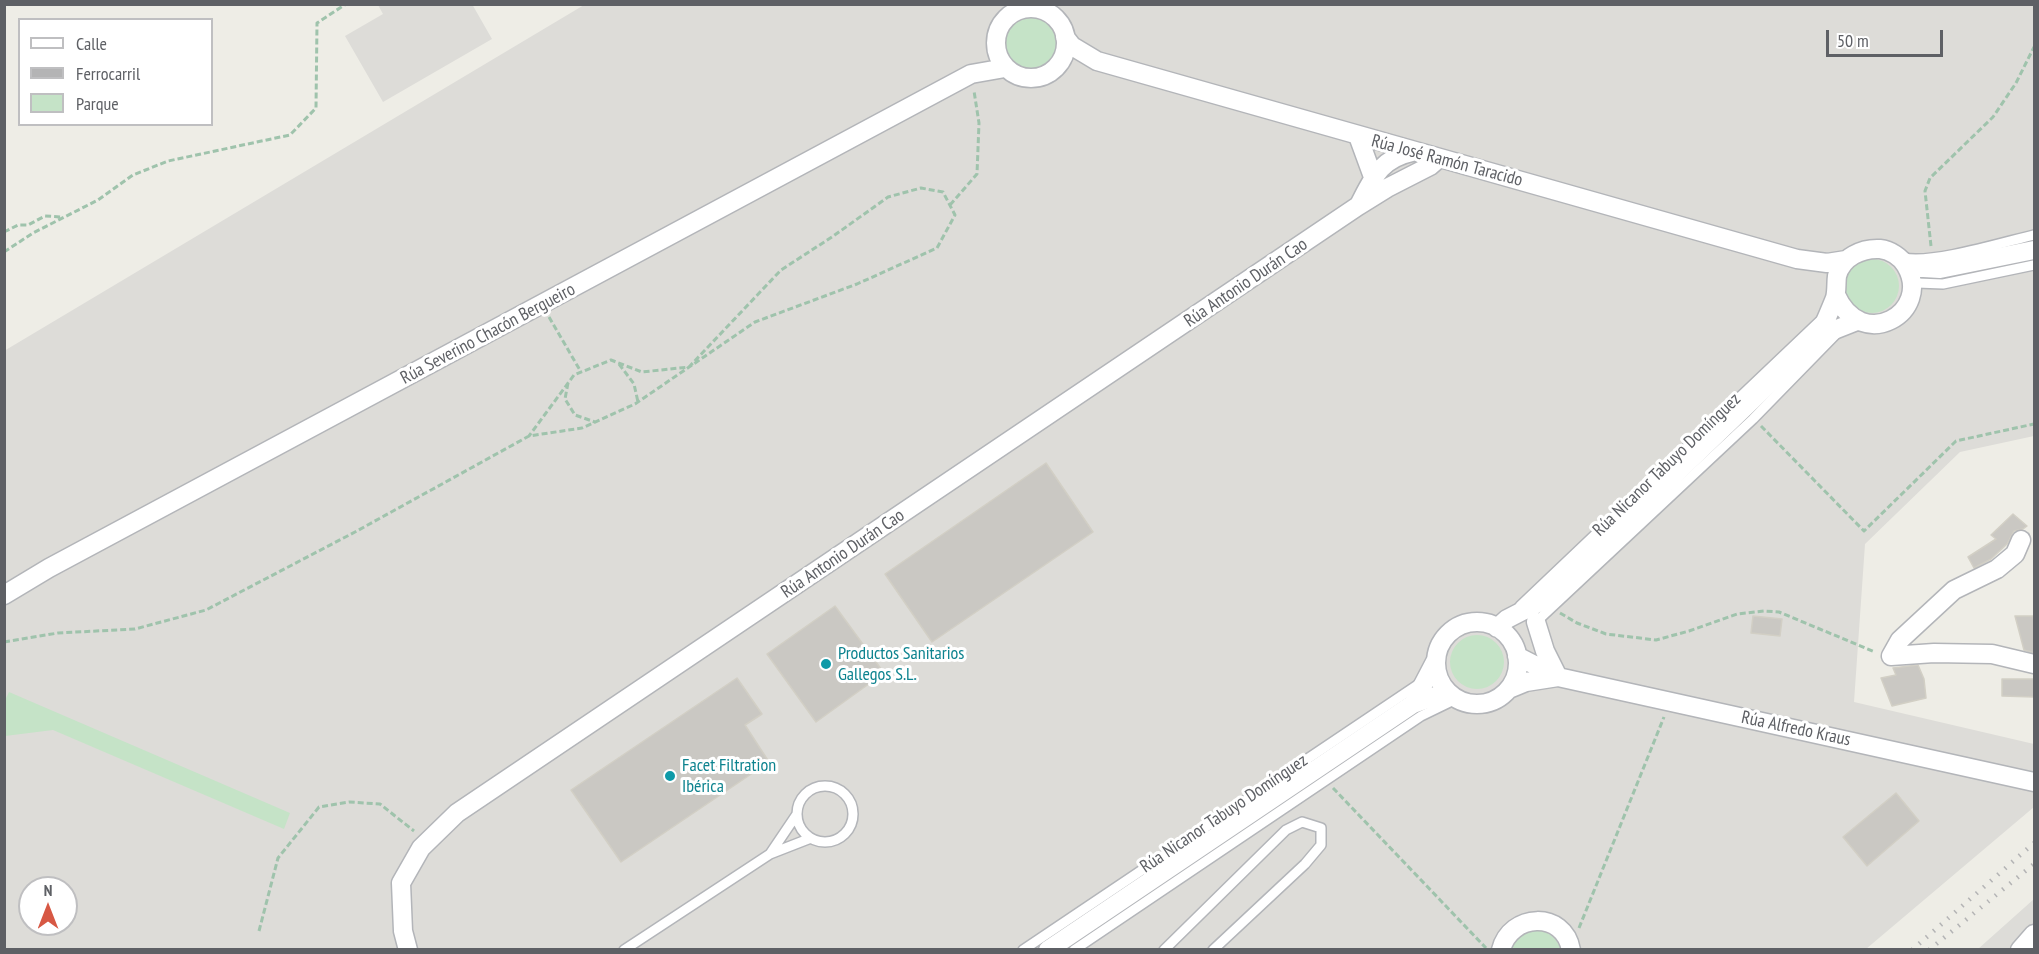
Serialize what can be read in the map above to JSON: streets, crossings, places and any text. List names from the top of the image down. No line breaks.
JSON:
{"streets":{"street":["Rúa José Ramón Taracido","Rúa Antonio Durán Cao","Rúa Severino Chacón Bergueiro","Rúa Nicanor Tabuyo Domínguez","Rúa Alfredo Kraus"]},"crossings":[["Rúa José Ramón Taracido","Rúa Antonio Durán Cao"],["Rúa José Ramón Taracido","Rúa Severino Chacón Bergueiro"],["Rúa José Ramón Taracido","Rúa Nicanor Tabuyo Domínguez"],["Rúa Nicanor Tabuyo Domínguez","Rúa Alfredo Kraus"]],"places":["Productos Sanitarios Gallegos S.L.","Facet Filtration Ibérica"],"legend":["Calle","Ferrocarril","Parque"],"scale_bar":"50 m","north":"top"}
